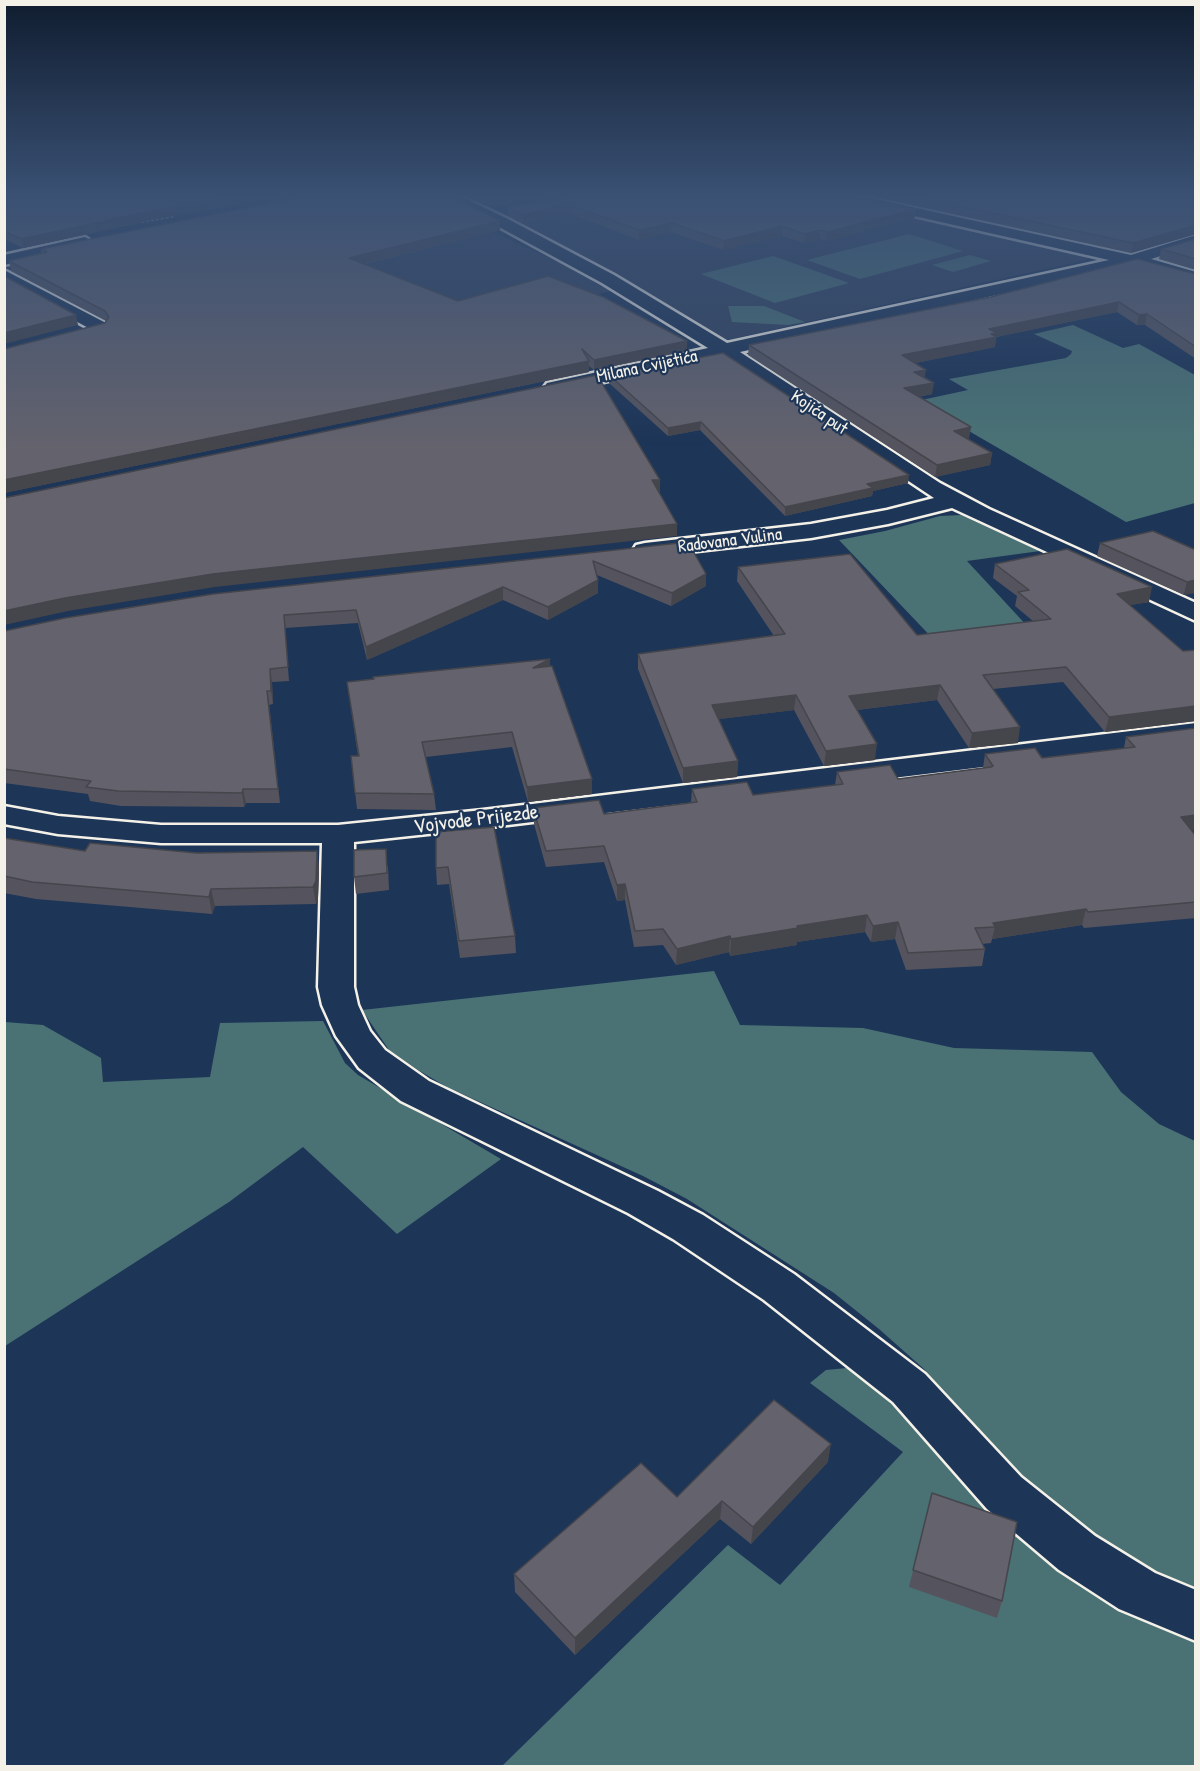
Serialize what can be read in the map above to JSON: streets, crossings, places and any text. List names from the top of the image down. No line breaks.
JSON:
{"streets":{"street":["Milana Cvijetića","Kojića put","Radovana Vulina","Vojvode Prijezde"]},"crossings":[["Milana Cvijetića","Kojića put"],["Kojića put","Radovana Vulina"]]}
